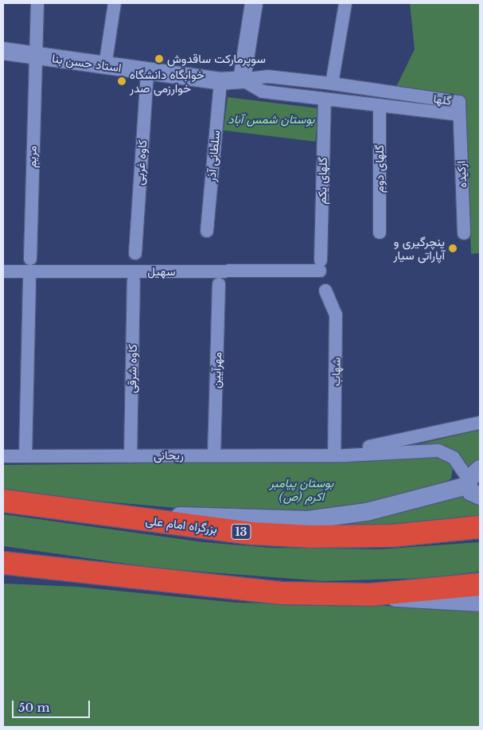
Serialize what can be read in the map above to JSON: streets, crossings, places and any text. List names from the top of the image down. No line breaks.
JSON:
{"streets":{"highway":["بزرگراه امام علی","13"],"main road":["استاد حسن بنا"],"street":["گلها","سلطانی آذر","مریم","کاوه غربی","گلهای دوم","ارکیده","گلهای یکم","سهیل","کاوه شرقی","مهرآیین","شهاب","ریحانی"]},"crossings":[["استاد حسن بنا","گلها"],["استاد حسن بنا","سلطانی آذر"],["استاد حسن بنا","مریم"],["استاد حسن بنا","کاوه غربی"],["گلها","گلهای دوم"],["گلها","ارکیده"],["گلها","گلهای یکم"],["گلهای یکم","سهیل"],["کاوه شرقی","ریحانی"],["مهرآیین","ریحانی"],["شهاب","ریحانی"]],"parks":["بوستان شمس آباد","بوستان پیامبر اکرم (ص)"],"places":["سوپرمارکت ساقدوش","خوابگاه دانشگاه خوارزمی صدر","پنچرگیری و آپاراتی سیار"],"scale_bar":"50 m"}
